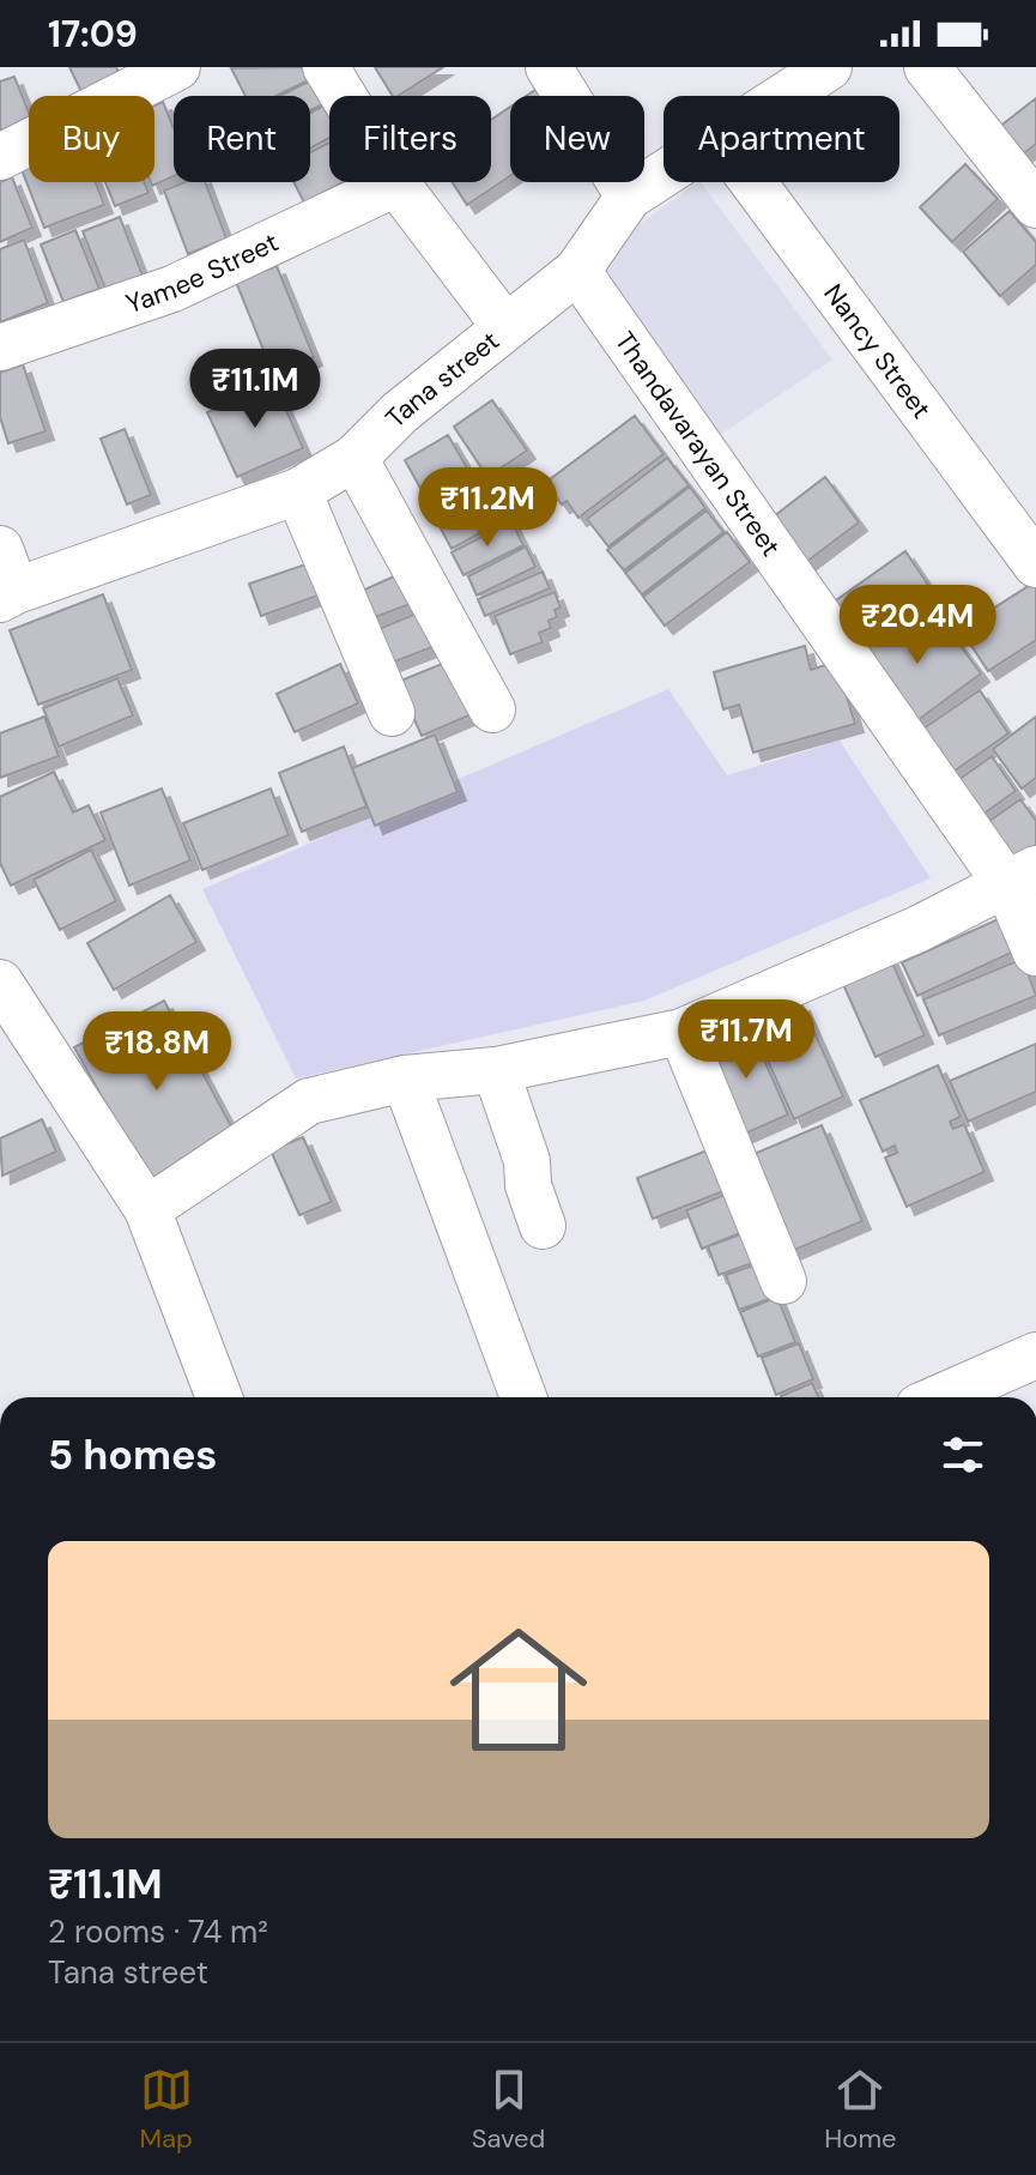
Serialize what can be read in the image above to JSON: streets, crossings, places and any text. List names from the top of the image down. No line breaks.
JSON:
{"streets":{"street":["Yamee Street","Nancy Street","Tana street","Thandavarayan Street"]},"crossings":[["Tana street","Thandavarayan Street"]],"page":{"status":"17:09","chip":["Buy","Rent","Filters","New","Apartment"],"price":["₹11.1M","₹11.2M","₹20.4M","₹11.7M","₹18.8M"],"heading":"5 homes","list":[{"name":"₹11.1M","note":"2 rooms · 74 m² · Tana street"}],"tabs":["Map","Saved","Home"]}}
